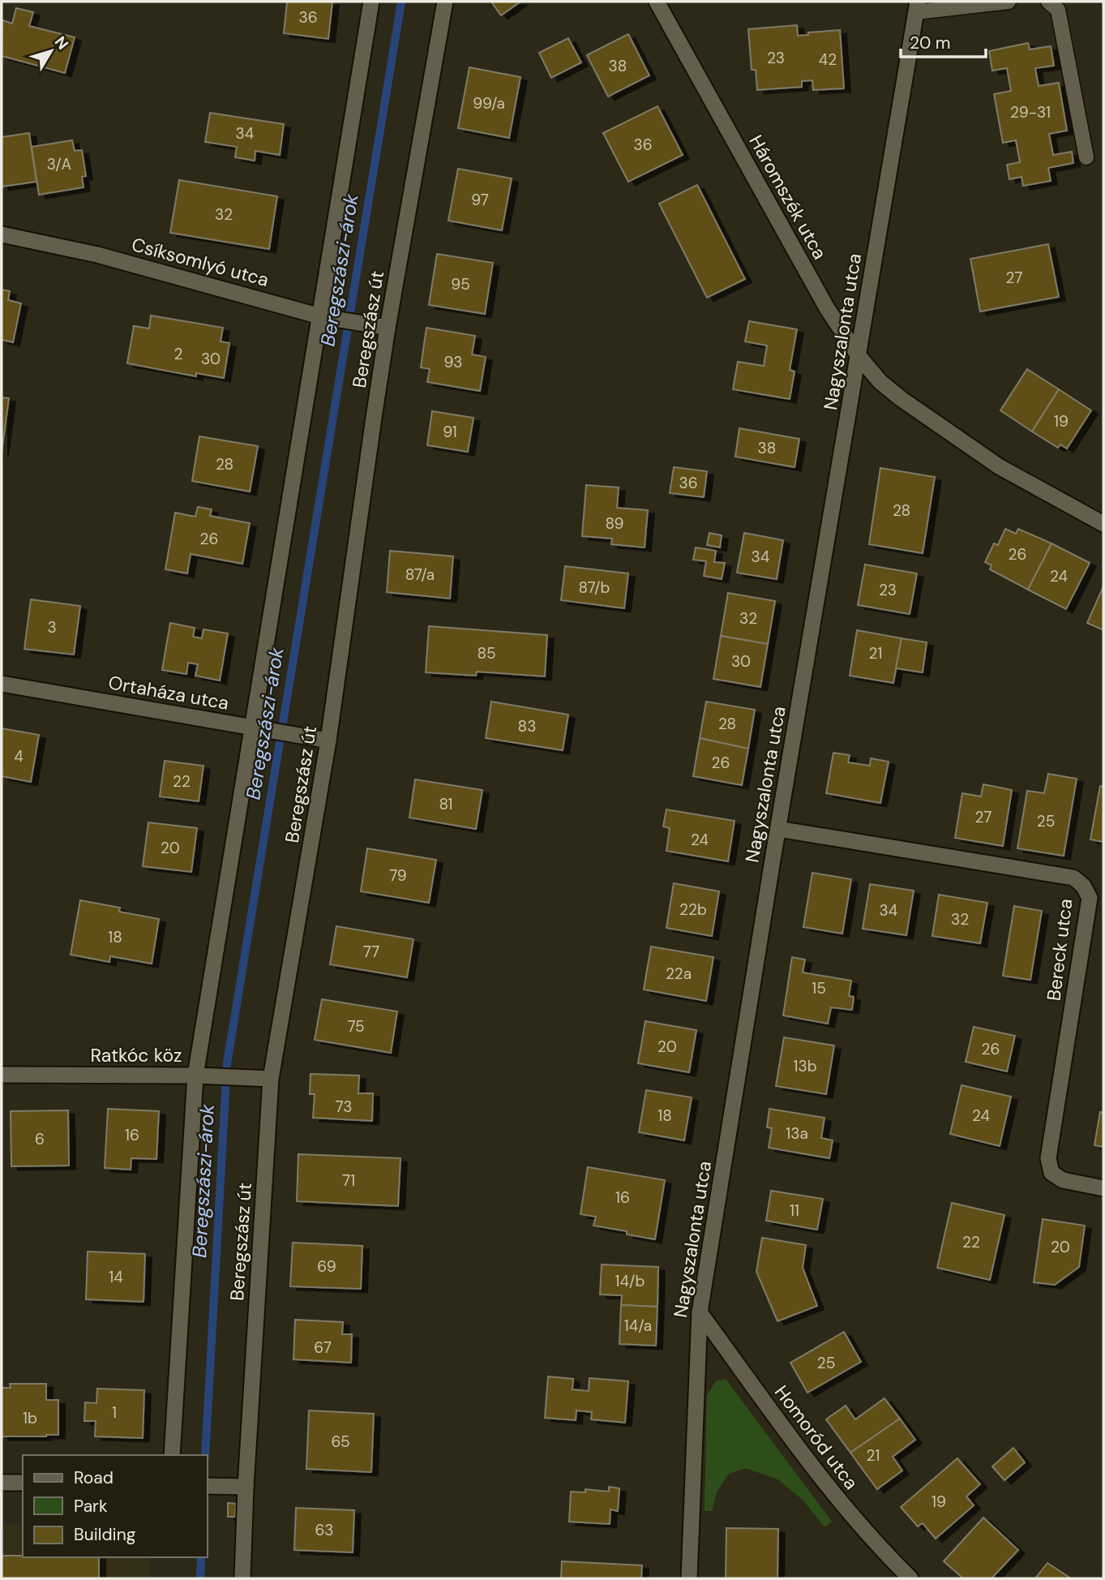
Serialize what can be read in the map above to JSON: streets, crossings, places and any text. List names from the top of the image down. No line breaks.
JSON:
{"streets":{"street":["Háromszék utca","Csíksomlyó utca","Beregszász út","Nagyszalonta utca","Ortaháza utca","Bereck utca","Ratkóc köz","Homoród utca"]},"crossings":[["Háromszék utca","Nagyszalonta utca"],["Csíksomlyó utca","Beregszász út"],["Beregszász út","Ortaháza utca"],["Beregszász út","Ratkóc köz"],["Nagyszalonta utca","Bereck utca"],["Nagyszalonta utca","Homoród utca"]],"water":["Beregszászi-árok"],"house_numbers":["36","23","42","38","99/a","29-31","34","36","3/A","97","32","27","95","2","30","93","19","91","38","28","36","28","89","26","26","34","87/a","24","87/b","23","32","3","85","21","30","28","83","4","26","22","81","27","25","24","20","79","22b","34","32","18","77","22a","15","75","20","26","13b","73","18","24","13a","16","6","71","16","11","22","20","69","14","14/b","14/a","67","25","1","1b","65","21","19","63"],"legend":["Road","Park","Building"],"scale_bar":"20 m","north":"top right"}
